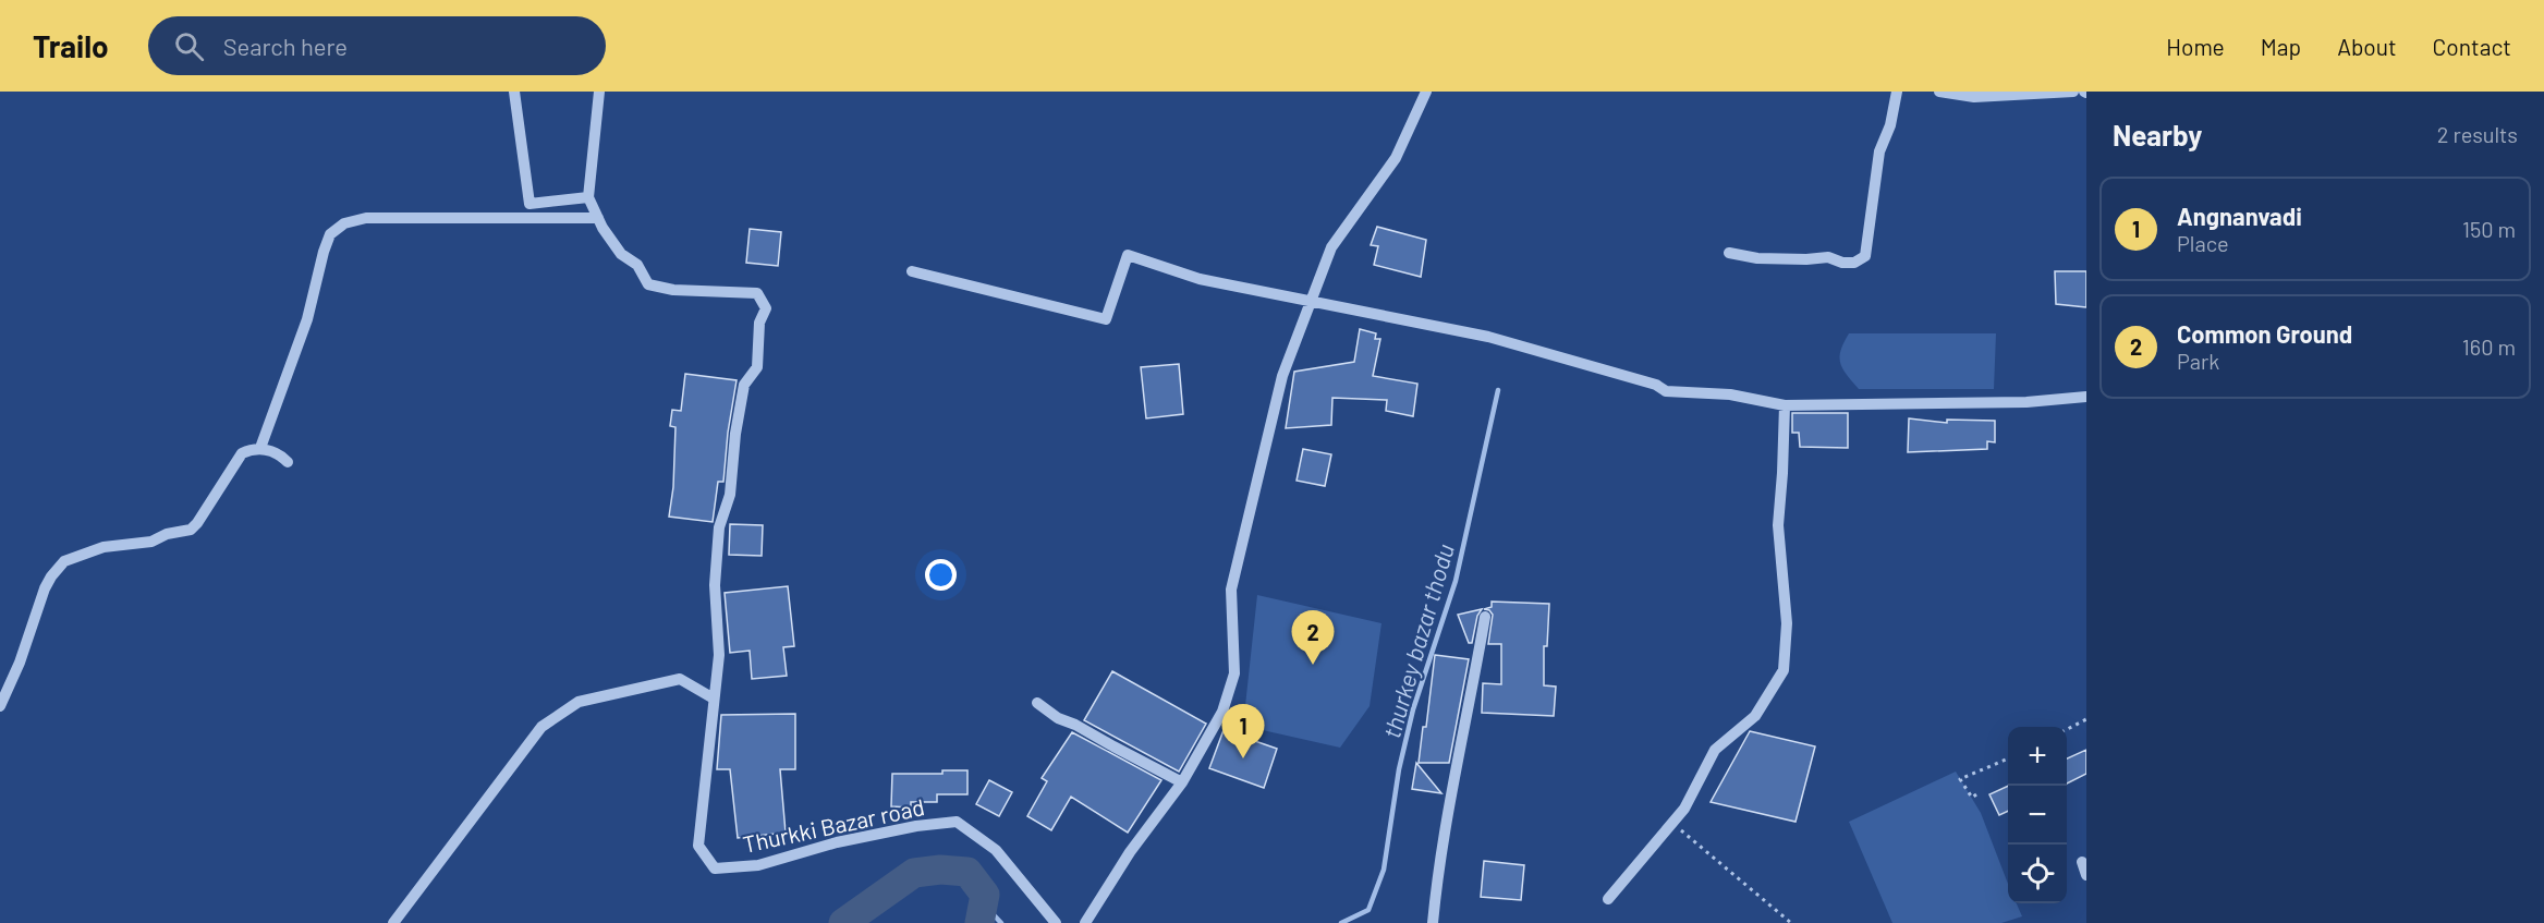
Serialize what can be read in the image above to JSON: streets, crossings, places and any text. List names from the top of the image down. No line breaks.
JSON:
{"streets":{"street":["Thurkki Bazar road"]},"water":["thurkey bazar thodu"],"page":{"header":"Trailo","search":"Search here","nav":["Home","Map","About","Contact"],"heading":["Nearby","2 results"],"list":[{"mark":"1","name":"Angnanvadi","note":"Place","value":"150 m"},{"mark":"2","name":"Common Ground","note":"Park","value":"160 m"}],"pins":["2","1"],"map_buttons":["+","−"]}}
